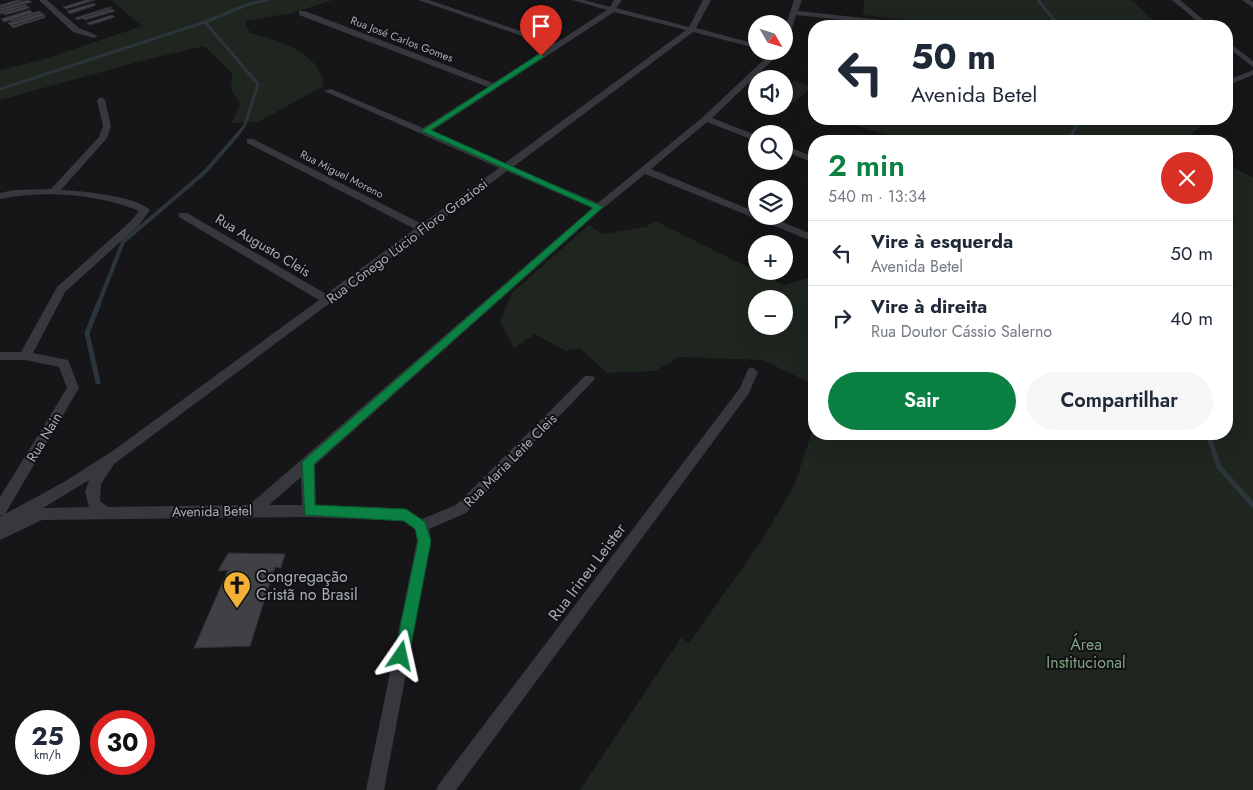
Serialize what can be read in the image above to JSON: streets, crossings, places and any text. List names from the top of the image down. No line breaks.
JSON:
{"streets":{"street":["Rua José Carlos Gomes","Rua Miguel Moreno","Rua Cônego Lúcio Floro Graziosi","Rua Augusto Cleis","Rua Nain","Rua Maria Leite Cleis","Avenida Betel","Rua Irineu Leister"]},"crossings":[["Rua Miguel Moreno","Rua Cônego Lúcio Floro Graziosi"],["Rua Cônego Lúcio Floro Graziosi","Rua Augusto Cleis"],["Rua Cônego Lúcio Floro Graziosi","Avenida Betel"],["Rua Maria Leite Cleis","Avenida Betel"]],"parks":["Área Institucional"],"places":{"church":["Congregação Cristã no Brasil"]},"north":"bottom right","page":{"map_buttons":["+","−"],"turn":["50 m","Avenida Betel"],"heading":["2 min","540 m · 13:34"],"list":[{"name":"Vire à esquerda","note":"Avenida Betel","value":"50 m"},{"name":"Vire à direita","note":"Rua Doutor Cássio Salerno","value":"40 m"}],"buttons":["Sair","Compartilhar"],"speed":"25 km/h","limit":"30"}}
